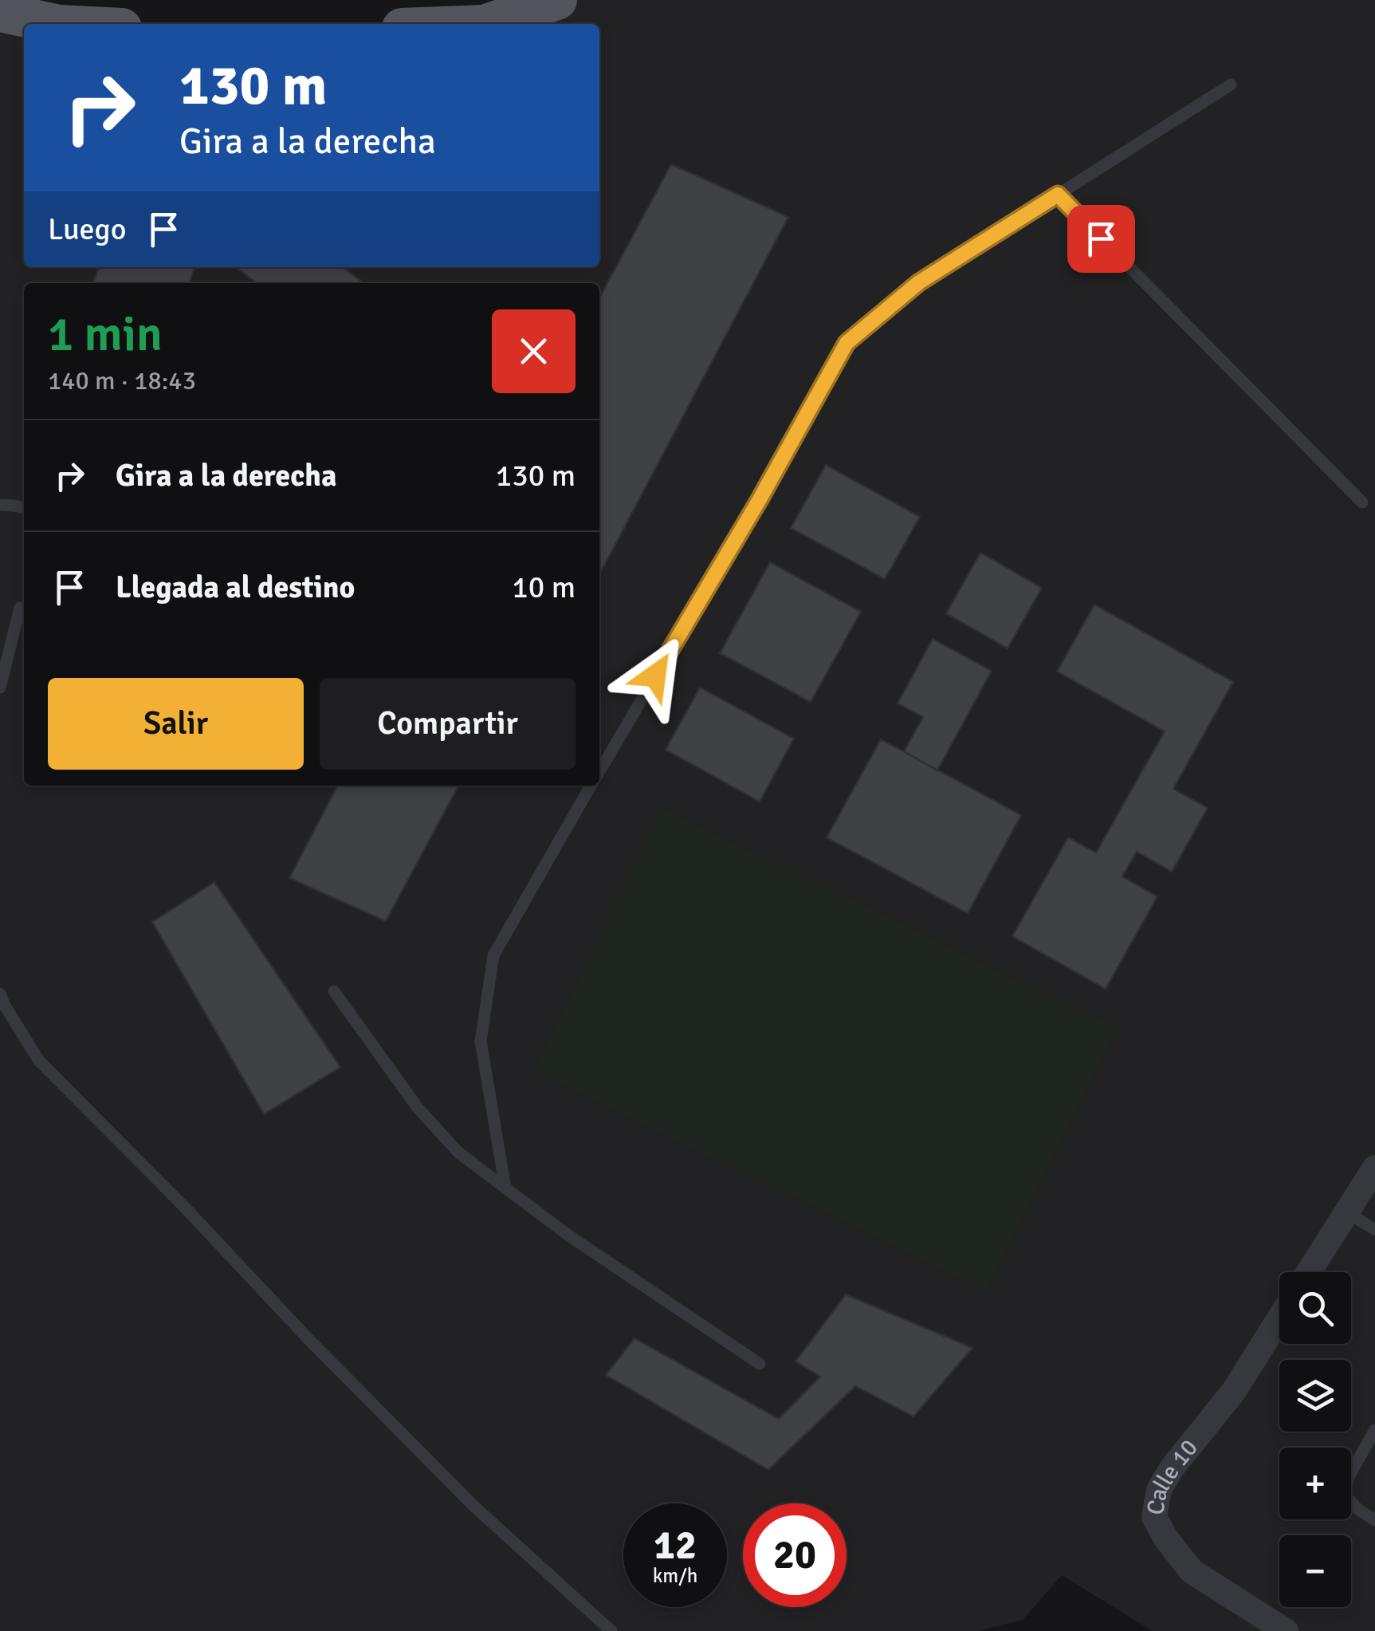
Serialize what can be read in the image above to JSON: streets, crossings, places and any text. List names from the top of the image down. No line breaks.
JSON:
{"streets":{"street":["Calle 10"]},"page":{"turn":["130 m","Gira a la derecha"],"then":"Luego","heading":["1 min","140 m · 18:43"],"list":[{"name":"Gira a la derecha","value":"130 m"},{"name":"Llegada al destino","value":"10 m"}],"buttons":["Salir","Compartir"],"map_buttons":["+","−"],"speed":"12 km/h","limit":"20"}}
